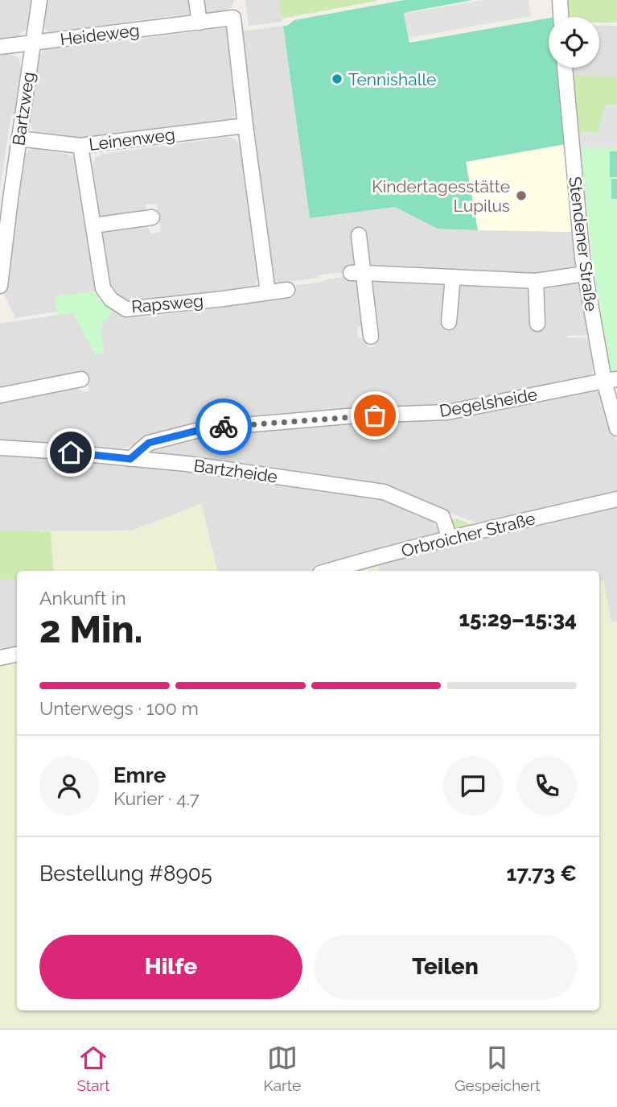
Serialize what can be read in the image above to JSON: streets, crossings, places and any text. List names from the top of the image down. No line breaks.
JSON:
{"streets":{"street":["Heideweg","Bartzweg","Leinenweg","Stendener Straße","Rapsweg","Degelsheide","Bartzheide","Orbroicher Straße"]},"crossings":[["Heideweg","Bartzweg"],["Heideweg","Leinenweg"],["Bartzweg","Leinenweg"],["Leinenweg","Rapsweg"],["Stendener Straße","Degelsheide"],["Degelsheide","Bartzheide"],["Bartzheide","Orbroicher Straße"]],"places":["Tennishalle","Kindertagesstätte Lupilus"],"page":{"heading":["2 Min.","Ankunft in","15:29–15:34"],"panel":["Emre","Kurier · 4.7","Bestellung #8905","17.73 €"],"bar":"Unterwegs · 100 m","buttons":["Hilfe","Teilen"],"tabs":["Start","Karte","Gespeichert"]}}
